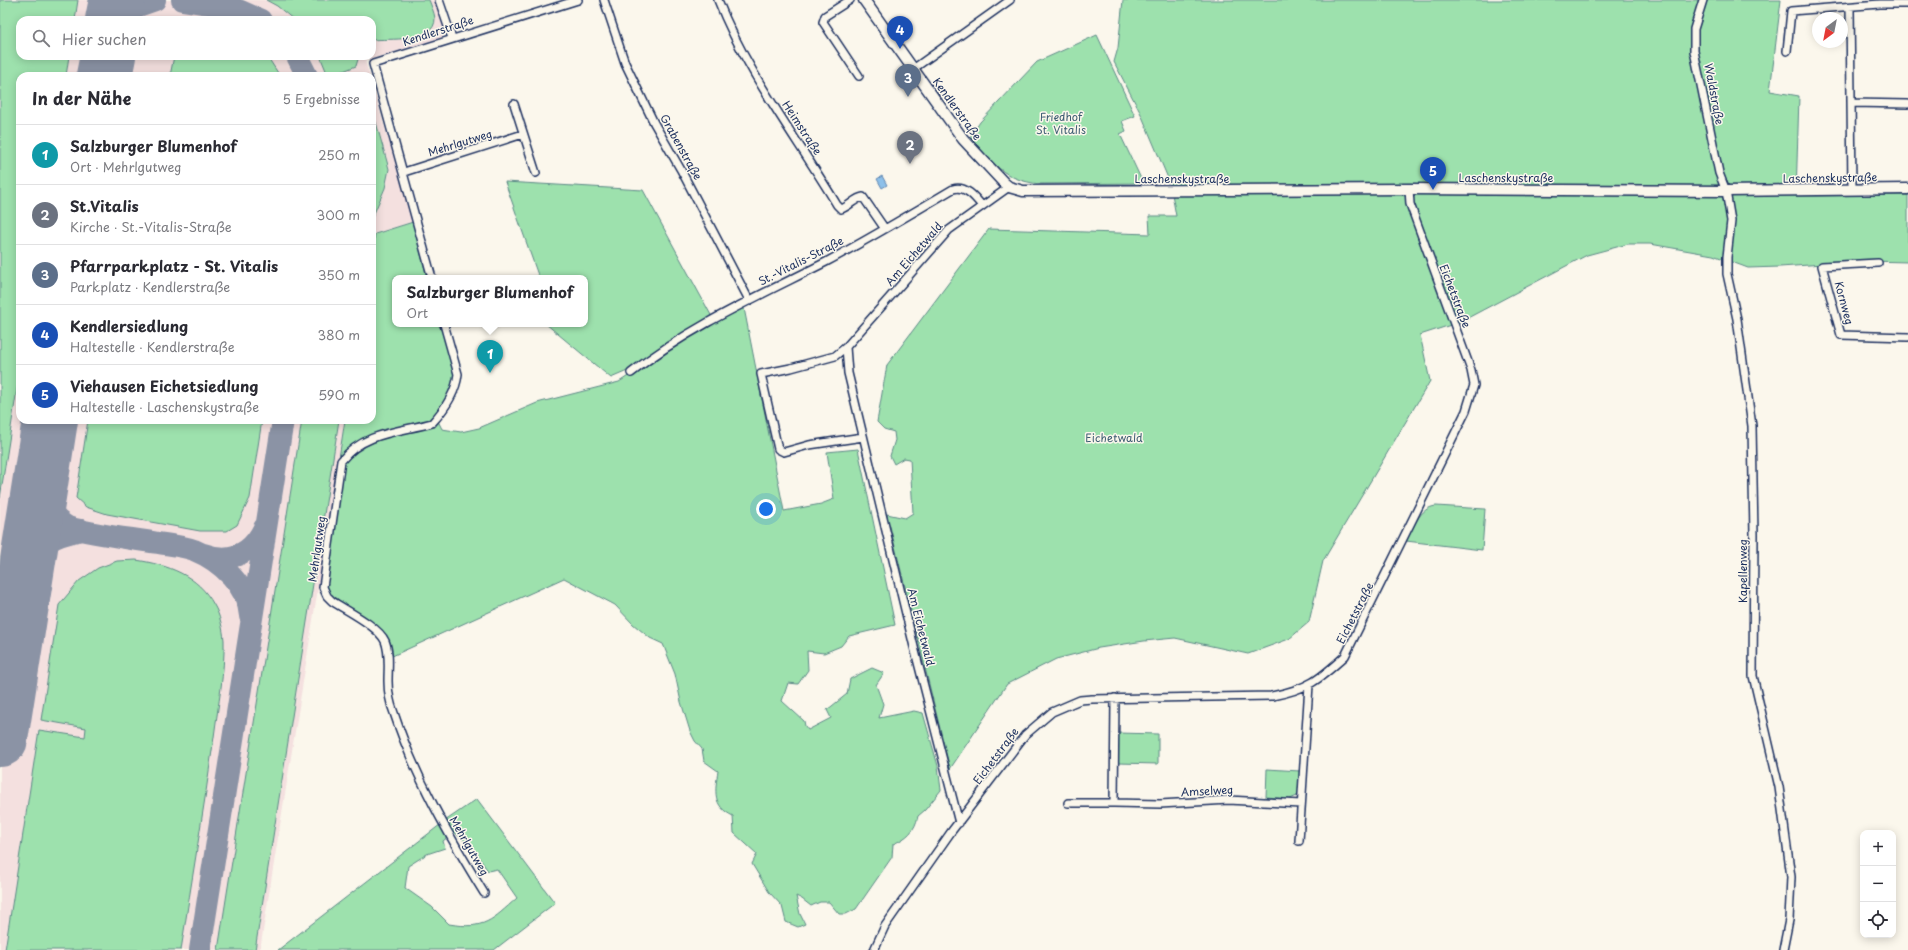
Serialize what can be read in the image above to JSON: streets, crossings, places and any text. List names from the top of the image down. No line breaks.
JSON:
{"streets":{"street":["Kendlerstraße","Waldstraße","Heimstraße","Mehrlgutweg","Grabenstraße","Laschenskystraße","Am Eichetwald","St.-Vitalis-Straße","Eichetstraße","Kornweg","Kapellenweg","Amselweg"]},"crossings":[["Kendlerstraße","Mehrlgutweg"],["Kendlerstraße","Laschenskystraße"],["Kendlerstraße","Am Eichetwald"],["Waldstraße","Laschenskystraße"],["Waldstraße","Kapellenweg"],["Heimstraße","St.-Vitalis-Straße"],["Grabenstraße","St.-Vitalis-Straße"],["Laschenskystraße","Am Eichetwald"],["Laschenskystraße","Eichetstraße"],["Laschenskystraße","Kapellenweg"],["Am Eichetwald","St.-Vitalis-Straße"],["Am Eichetwald","Eichetstraße"]],"parks":["Friedhof St. Vitalis","Eichetwald"],"north":"bottom left","page":{"pins":["4","3","2","5","1"],"search":"Hier suchen","heading":["In der Nähe","5 Ergebnisse"],"list":[{"mark":"1","name":"Salzburger Blumenhof","note":"Ort · Mehrlgutweg","value":"250 m"},{"mark":"2","name":"St.Vitalis","note":"Kirche · St.-Vitalis-Straße","value":"300 m"},{"mark":"3","name":"Pfarrparkplatz - St. Vitalis","note":"Parkplatz · Kendlerstraße","value":"350 m"},{"mark":"4","name":"Kendlersiedlung","note":"Haltestelle · Kendlerstraße","value":"380 m"},{"mark":"5","name":"Viehausen Eichetsiedlung","note":"Haltestelle · Laschenskystraße","value":"590 m"}],"popup":["Salzburger Blumenhof","Ort"],"map_buttons":["+","−"]}}
